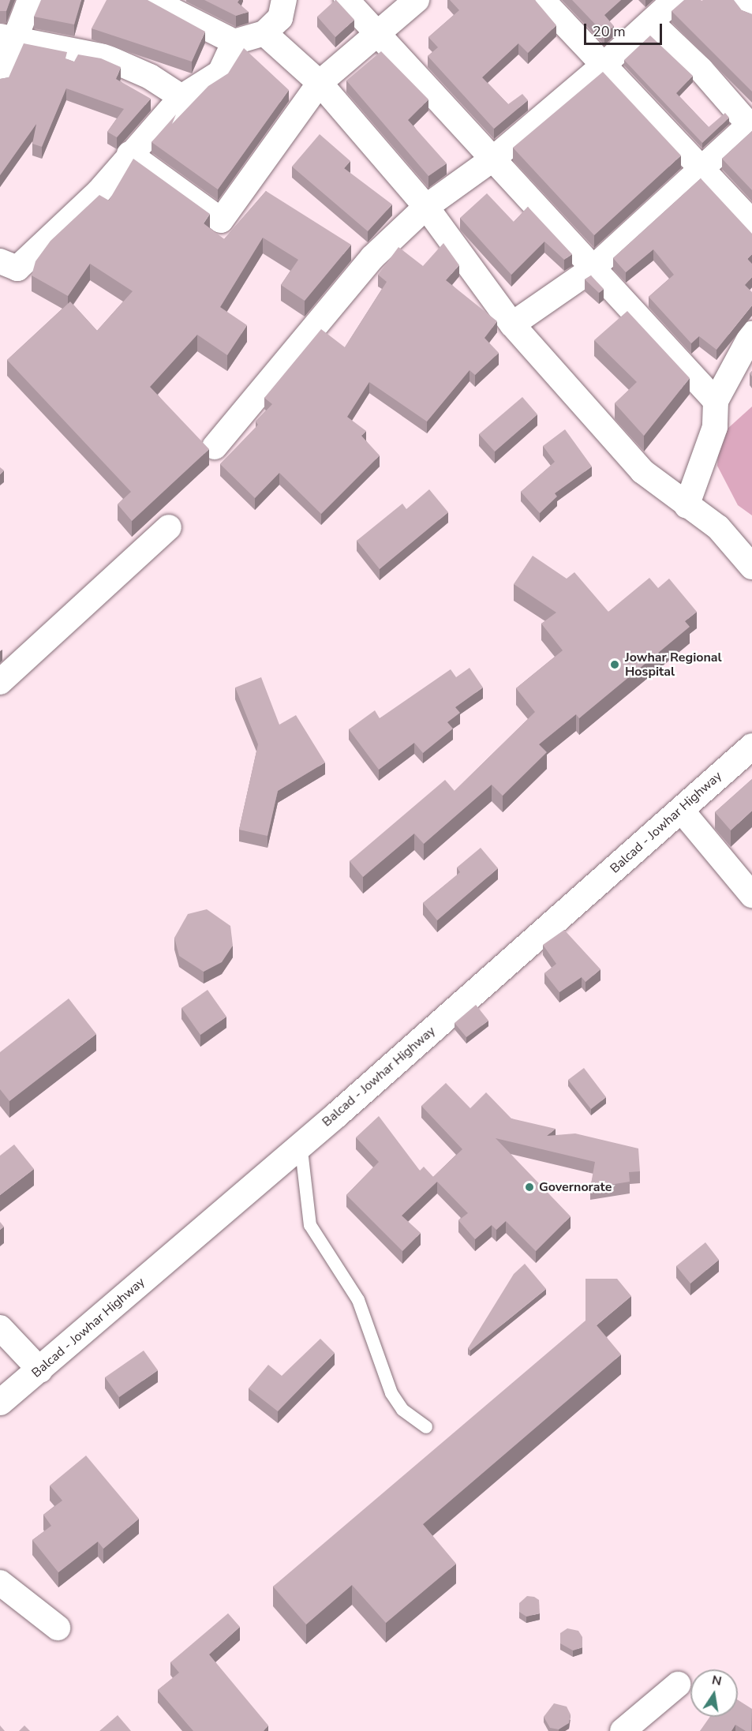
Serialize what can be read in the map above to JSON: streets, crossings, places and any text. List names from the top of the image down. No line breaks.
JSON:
{"streets":{"main road":["Balcad - Jowhar Highway"]},"places":["Jowhar Regional Hospital","Governorate"],"scale_bar":"20 m","north":"top"}
